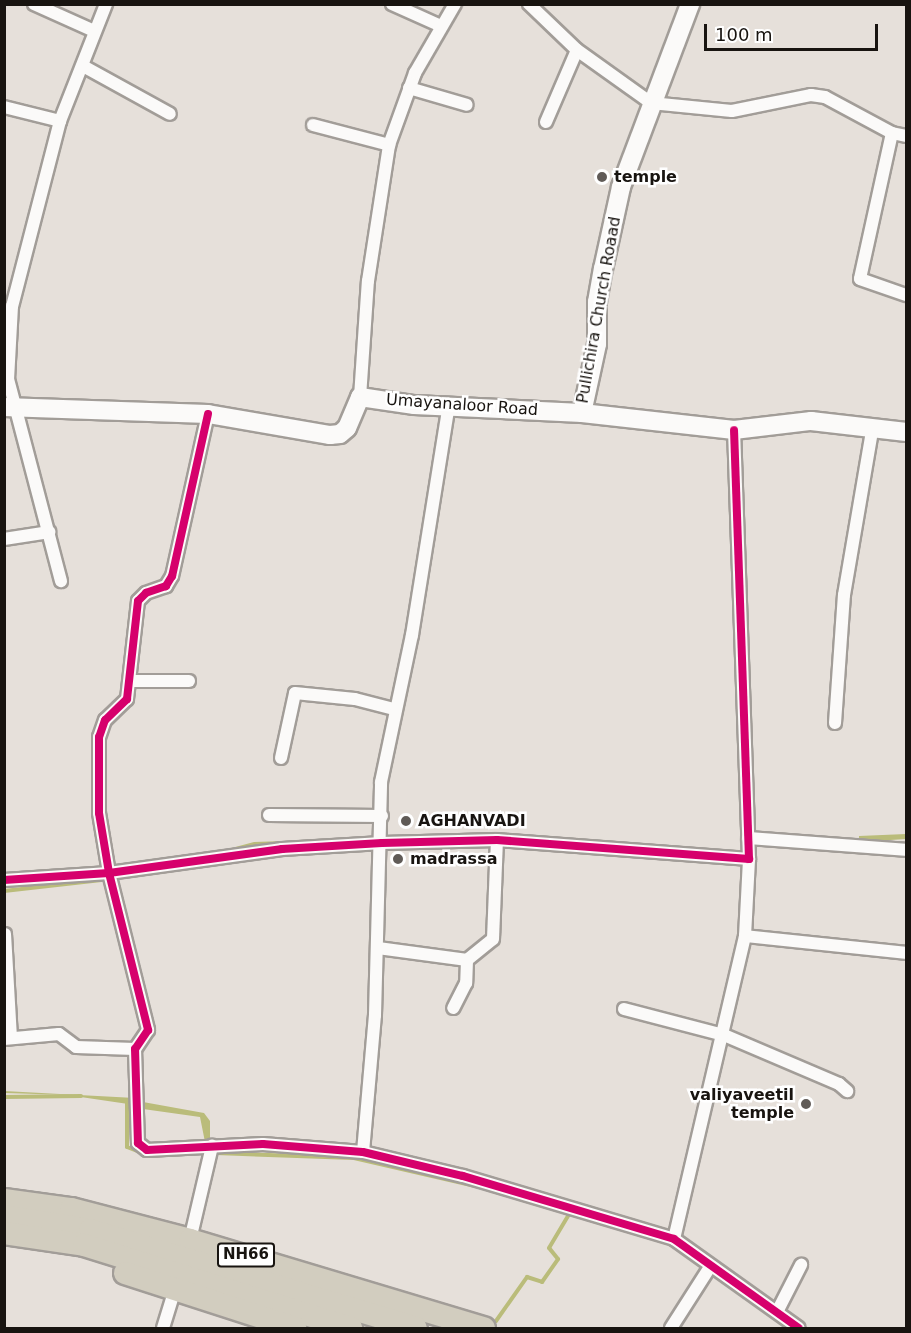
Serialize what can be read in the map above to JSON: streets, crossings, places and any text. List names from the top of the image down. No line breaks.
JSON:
{"streets":{"highway":["NH66"],"main road":["Pullichira Church Roaad","Umayanaloor Road"]},"crossings":[["Pullichira Church Roaad","Umayanaloor Road"]],"places":["temple","AGHANVADI","madrassa","valiyaveetil temple"],"scale_bar":"100 m"}
